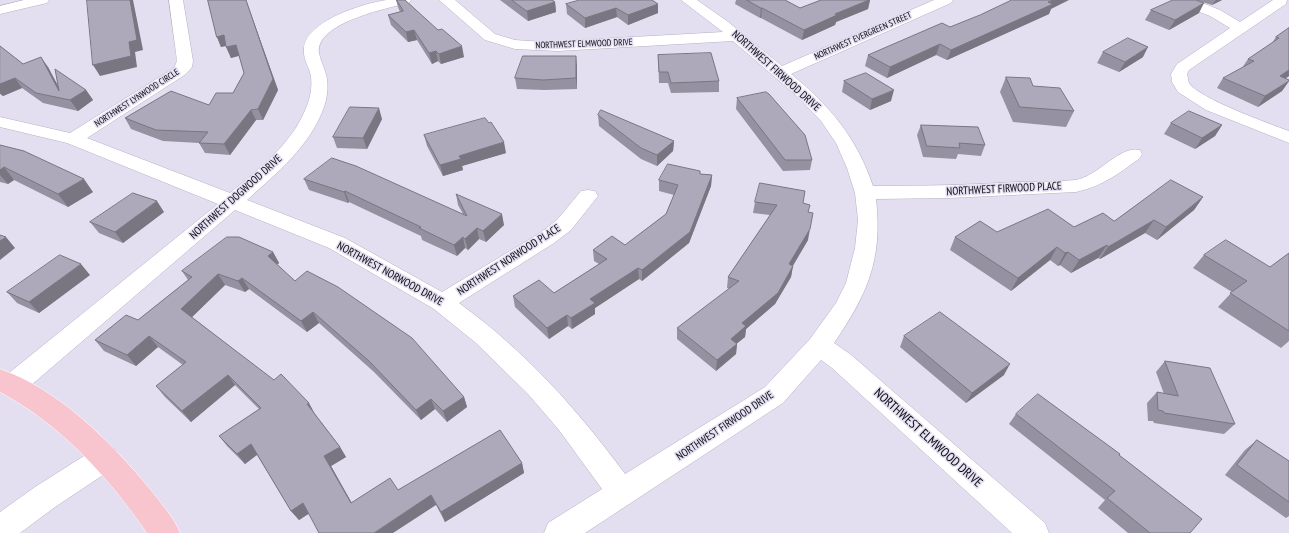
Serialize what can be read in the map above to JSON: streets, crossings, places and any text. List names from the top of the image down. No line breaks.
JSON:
{"streets":{"street":["NORTHWEST EVERGREEN STREET","NORTHWEST ELMWOOD DRIVE","NORTHWEST FIRWOOD DRIVE","NORTHWEST LYNWOOD CIRCLE","NORTHWEST FIRWOOD PLACE","NORTHWEST DOGWOOD DRIVE","NORTHWEST NORWOOD PLACE","NORTHWEST NORWOOD DRIVE"]},"crossings":[["NORTHWEST EVERGREEN STREET","NORTHWEST FIRWOOD DRIVE"],["NORTHWEST ELMWOOD DRIVE","NORTHWEST FIRWOOD DRIVE"],["NORTHWEST FIRWOOD DRIVE","NORTHWEST FIRWOOD PLACE"],["NORTHWEST FIRWOOD DRIVE","NORTHWEST NORWOOD DRIVE"],["NORTHWEST LYNWOOD CIRCLE","NORTHWEST NORWOOD DRIVE"],["NORTHWEST DOGWOOD DRIVE","NORTHWEST NORWOOD DRIVE"],["NORTHWEST NORWOOD PLACE","NORTHWEST NORWOOD DRIVE"]]}
